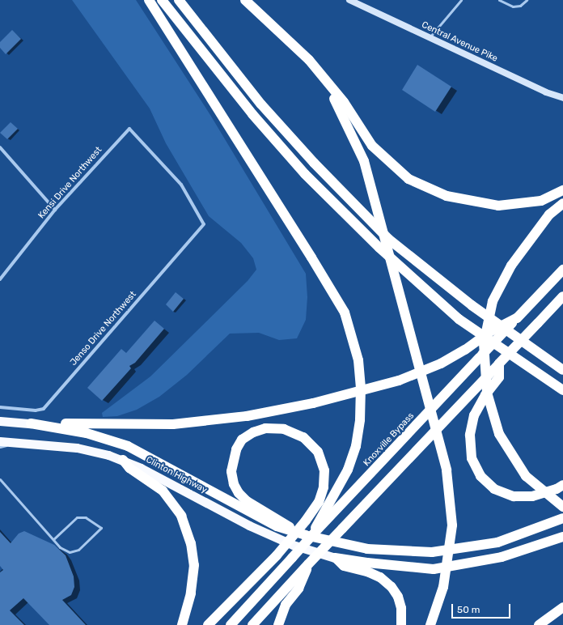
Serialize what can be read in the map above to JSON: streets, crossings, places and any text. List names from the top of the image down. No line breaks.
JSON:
{"streets":{"highway":["Knoxville Bypass","Clinton Highway"],"main road":["Central Avenue Pike"],"street":["Kensi Drive Northwest","Jenso Drive Northwest"]},"crossings":[["Kensi Drive Northwest","Jenso Drive Northwest"]],"scale_bar":"50 m"}
